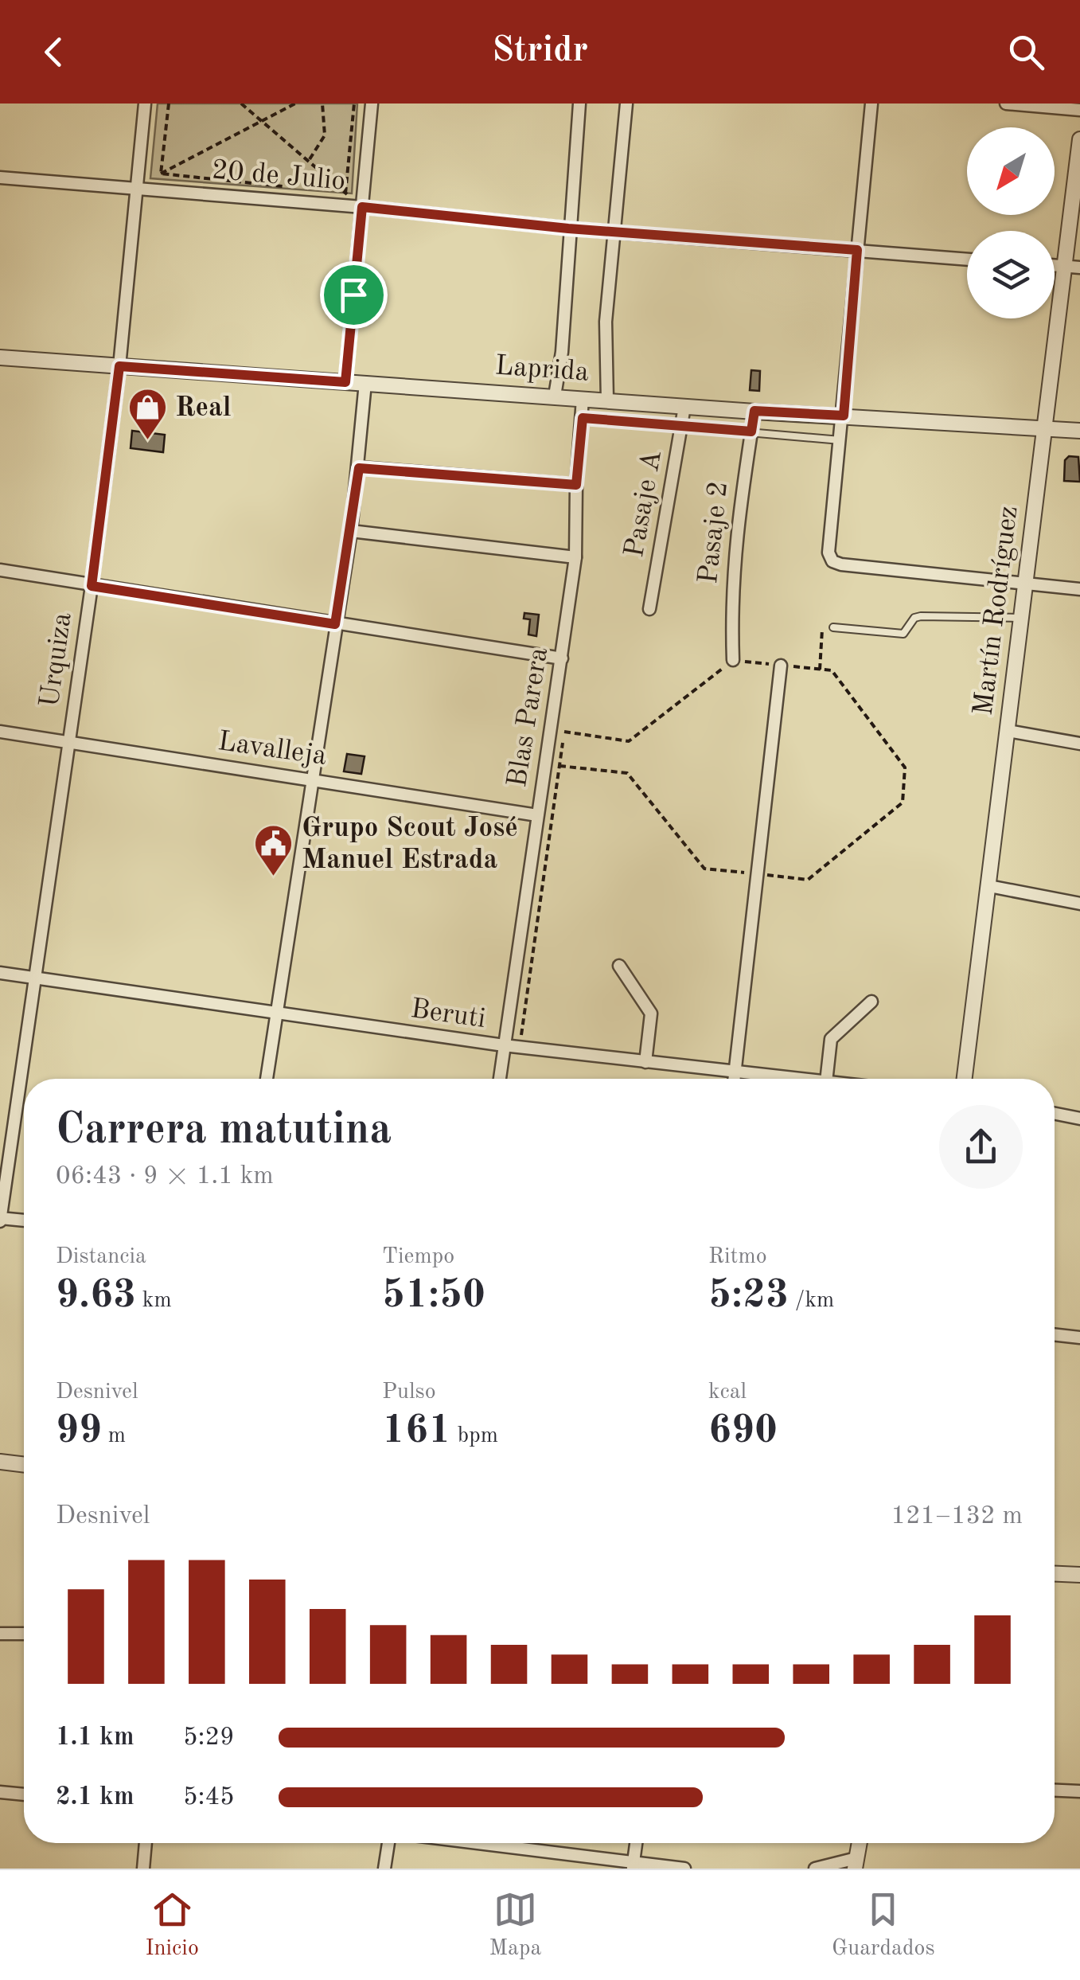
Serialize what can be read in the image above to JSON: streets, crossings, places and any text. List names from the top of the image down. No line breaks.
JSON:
{"streets":{"street":["20 de Julio","Laprida","Pasaje A","Pasaje 2","Martín Rodríguez","Urquiza","Blas Parera","Lavalleja","Beruti"]},"crossings":[["20 de Julio","Urquiza"],["Laprida","Pasaje A"],["Laprida","Pasaje 2"],["Laprida","Martín Rodríguez"],["Laprida","Urquiza"],["Laprida","Blas Parera"],["Urquiza","Lavalleja"],["Urquiza","Beruti"],["Blas Parera","Lavalleja"],["Blas Parera","Beruti"]],"places":{"shop":["Real"],"public building":["Grupo Scout José Manuel Estrada"]},"north":"bottom left","page":{"header":"Stridr","heading":["Carrera matutina","06:43 · 9 × 1.1 km"],"stats":[["Distancia","9.63 km"],["Tiempo","51:50"],["Ritmo","5:23 /km"],["Desnivel","99 m"],["Pulso","161 bpm"],["kcal","690"]],"chart":["Desnivel","121–132 m"],"list":[{"name":"1.1 km","note":"5:29"},{"name":"2.1 km","note":"5:45"}],"tabs":["Inicio","Mapa","Guardados"]}}
